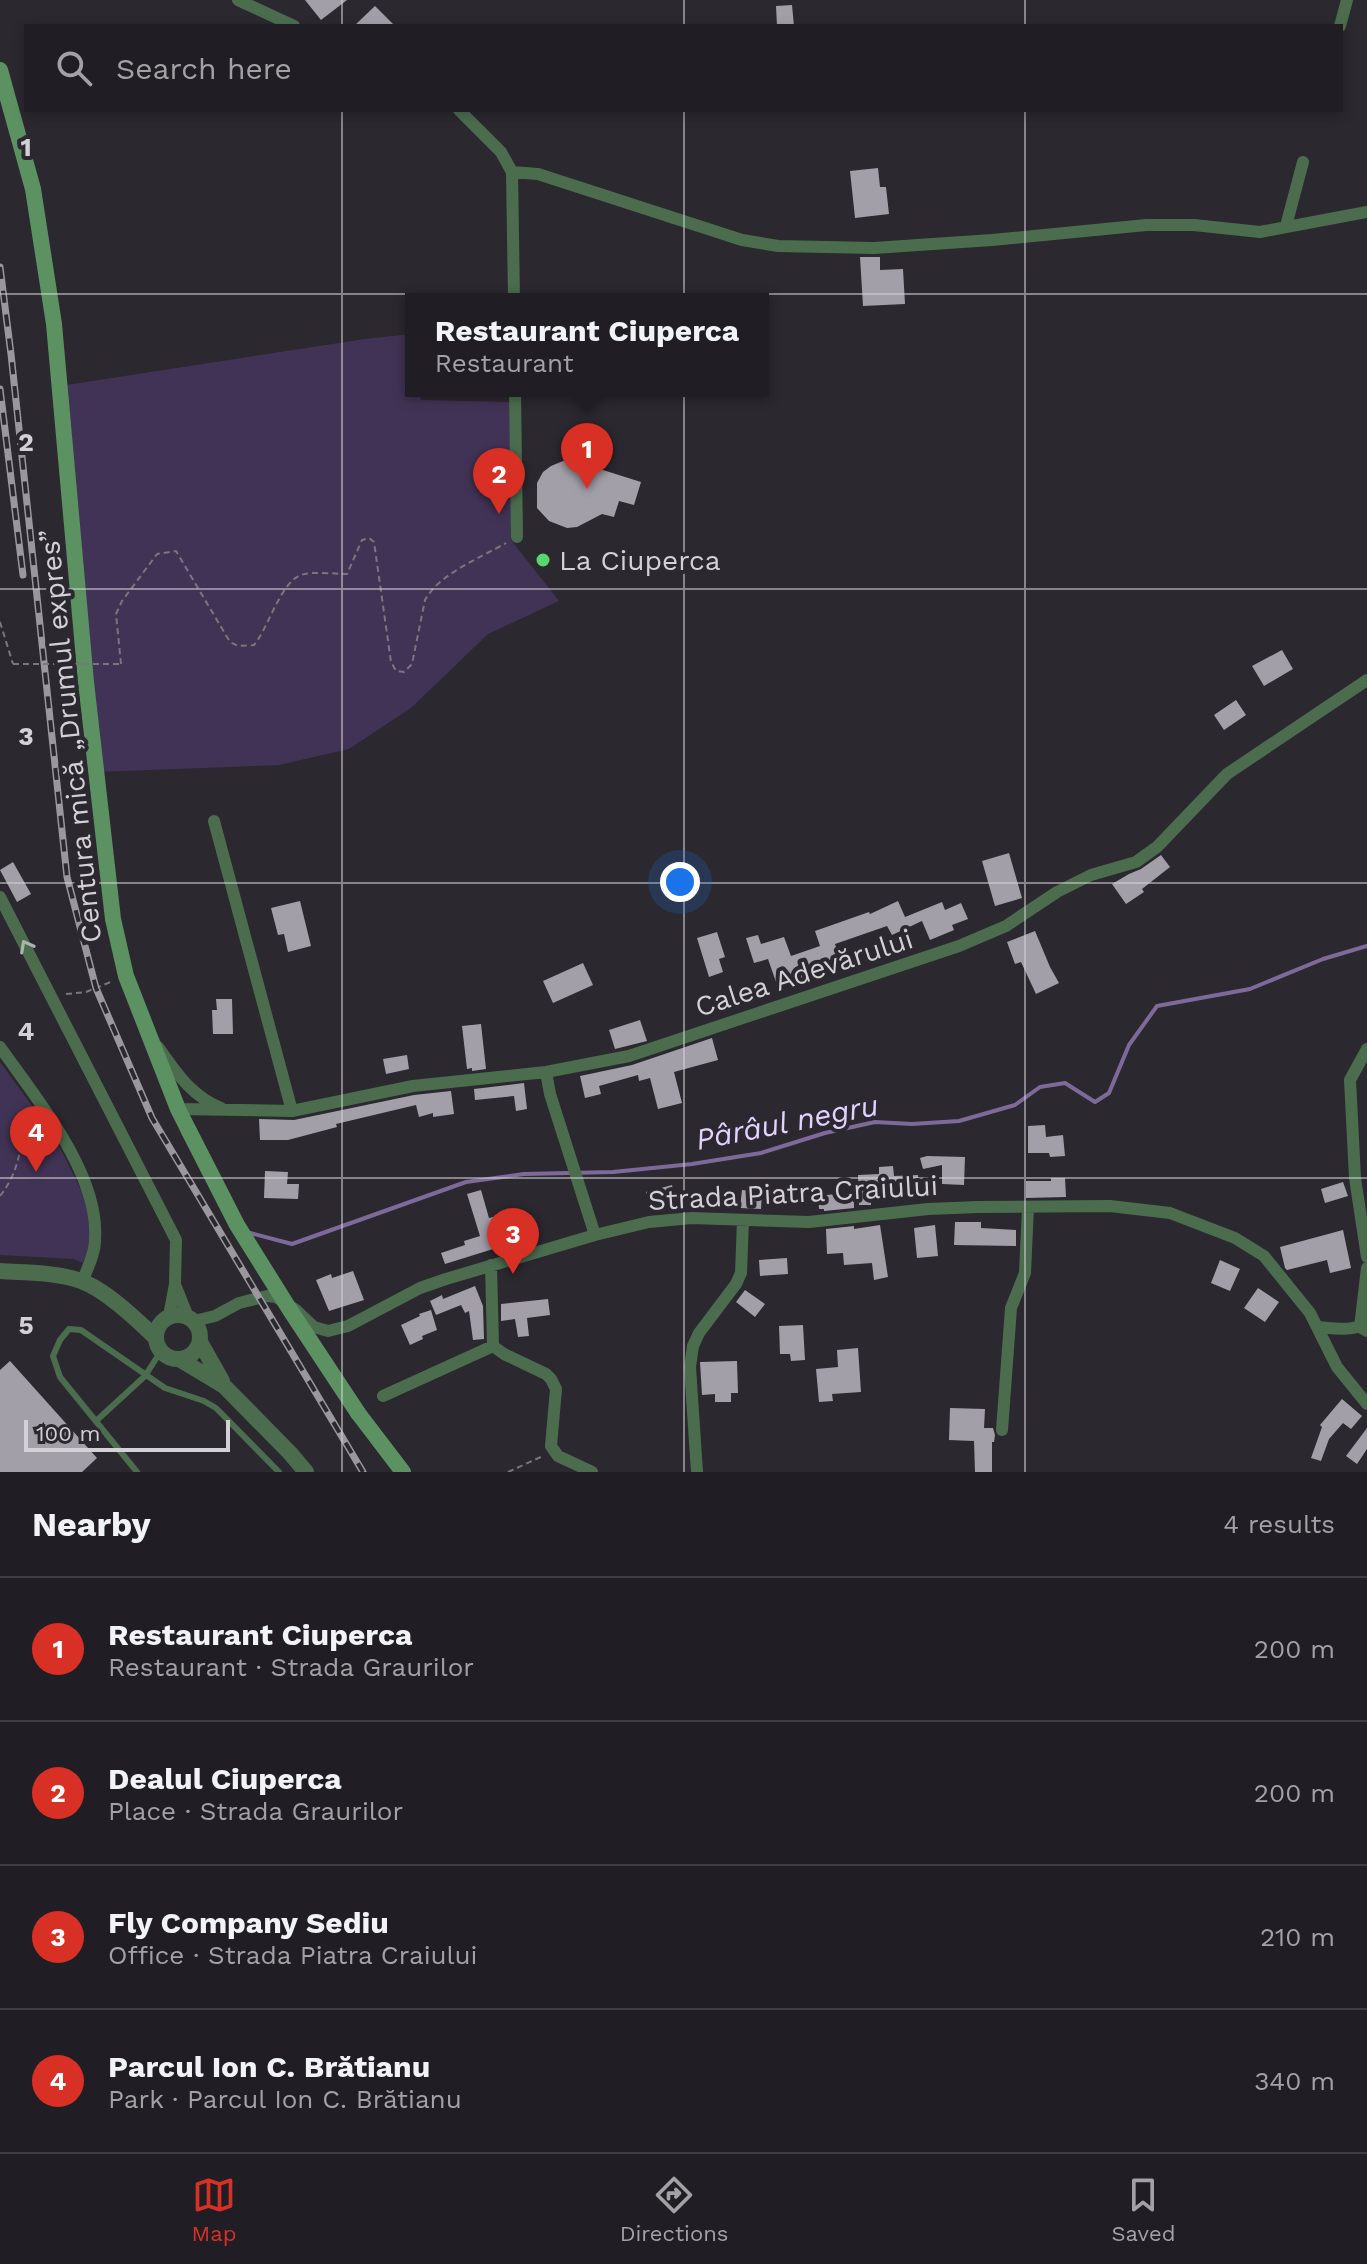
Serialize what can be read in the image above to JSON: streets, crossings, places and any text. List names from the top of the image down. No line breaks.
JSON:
{"streets":{"main road":["Centura mică „Drumul expres”"],"street":["Calea Adevărului","Strada Piatra Craiului"]},"crossings":[["Centura mică „Drumul expres”","Calea Adevărului"]],"water":["Pârâul negru"],"places":["La Ciuperca"],"scale_bar":"100 m","page":{"search":"Search here","popup":["Restaurant Ciuperca","Restaurant"],"pins":["1","2","4","3"],"scale":"100 m","heading":["Nearby","4 results"],"list":[{"mark":"1","name":"Restaurant Ciuperca","note":"Restaurant · Strada Graurilor","value":"200 m"},{"mark":"2","name":"Dealul Ciuperca","note":"Place · Strada Graurilor","value":"200 m"},{"mark":"3","name":"Fly Company Sediu","note":"Office · Strada Piatra Craiului","value":"210 m"},{"mark":"4","name":"Parcul Ion C. Brătianu","note":"Park · Parcul Ion C. Brătianu","value":"340 m"}],"nav":["Map","Directions","Saved"]},"grid":{"rows":["1","2","3","4","5"]}}
